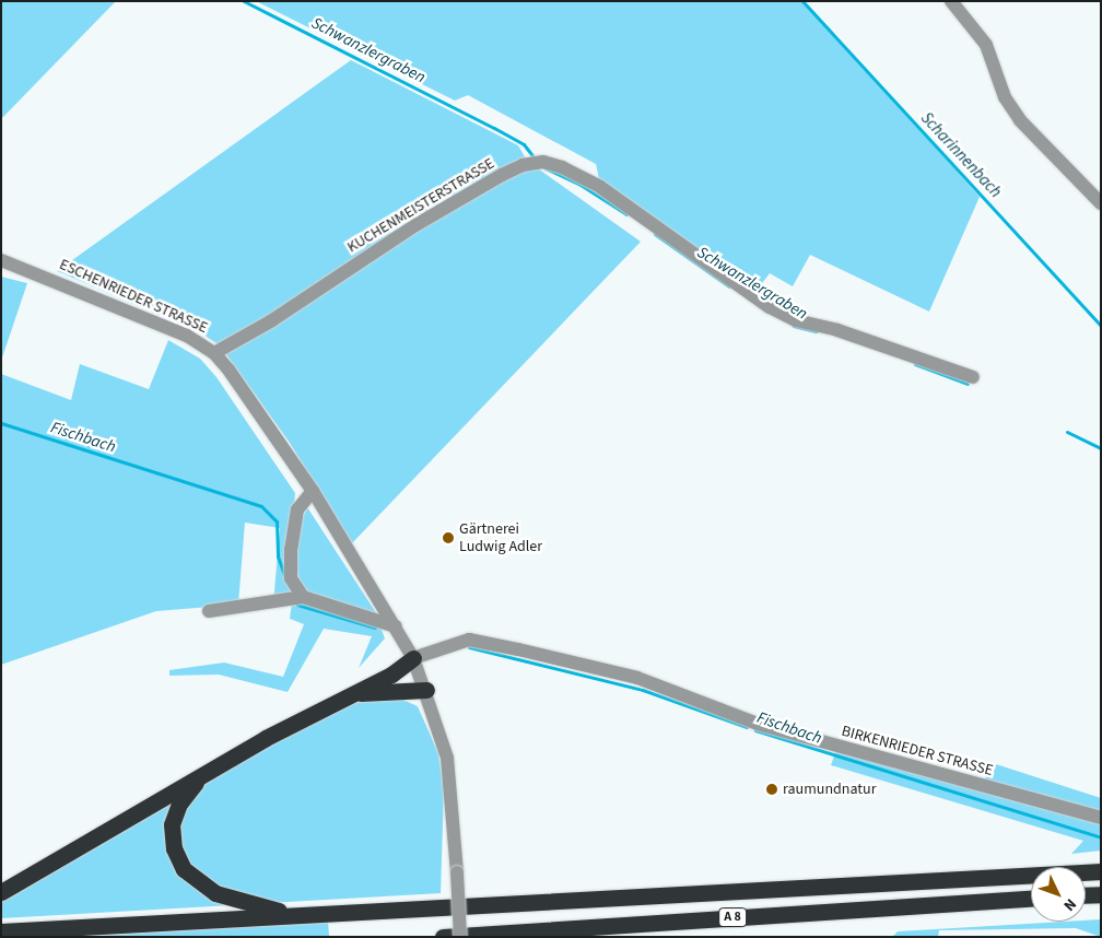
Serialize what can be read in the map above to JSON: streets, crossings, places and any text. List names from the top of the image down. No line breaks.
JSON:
{"streets":{"highway":["A 8"],"street":["KUCHENMEISTERSTRASSE","ESCHENRIEDER STRASSE","BIRKENRIEDER STRASSE"]},"crossings":[["KUCHENMEISTERSTRASSE","ESCHENRIEDER STRASSE"],["ESCHENRIEDER STRASSE","BIRKENRIEDER STRASSE"]],"water":["Schwanzlergraben","Scharinnenbach","Fischbach"],"places":["Gärtnerei Ludwig Adler","raumundnatur"],"north":"bottom right"}
